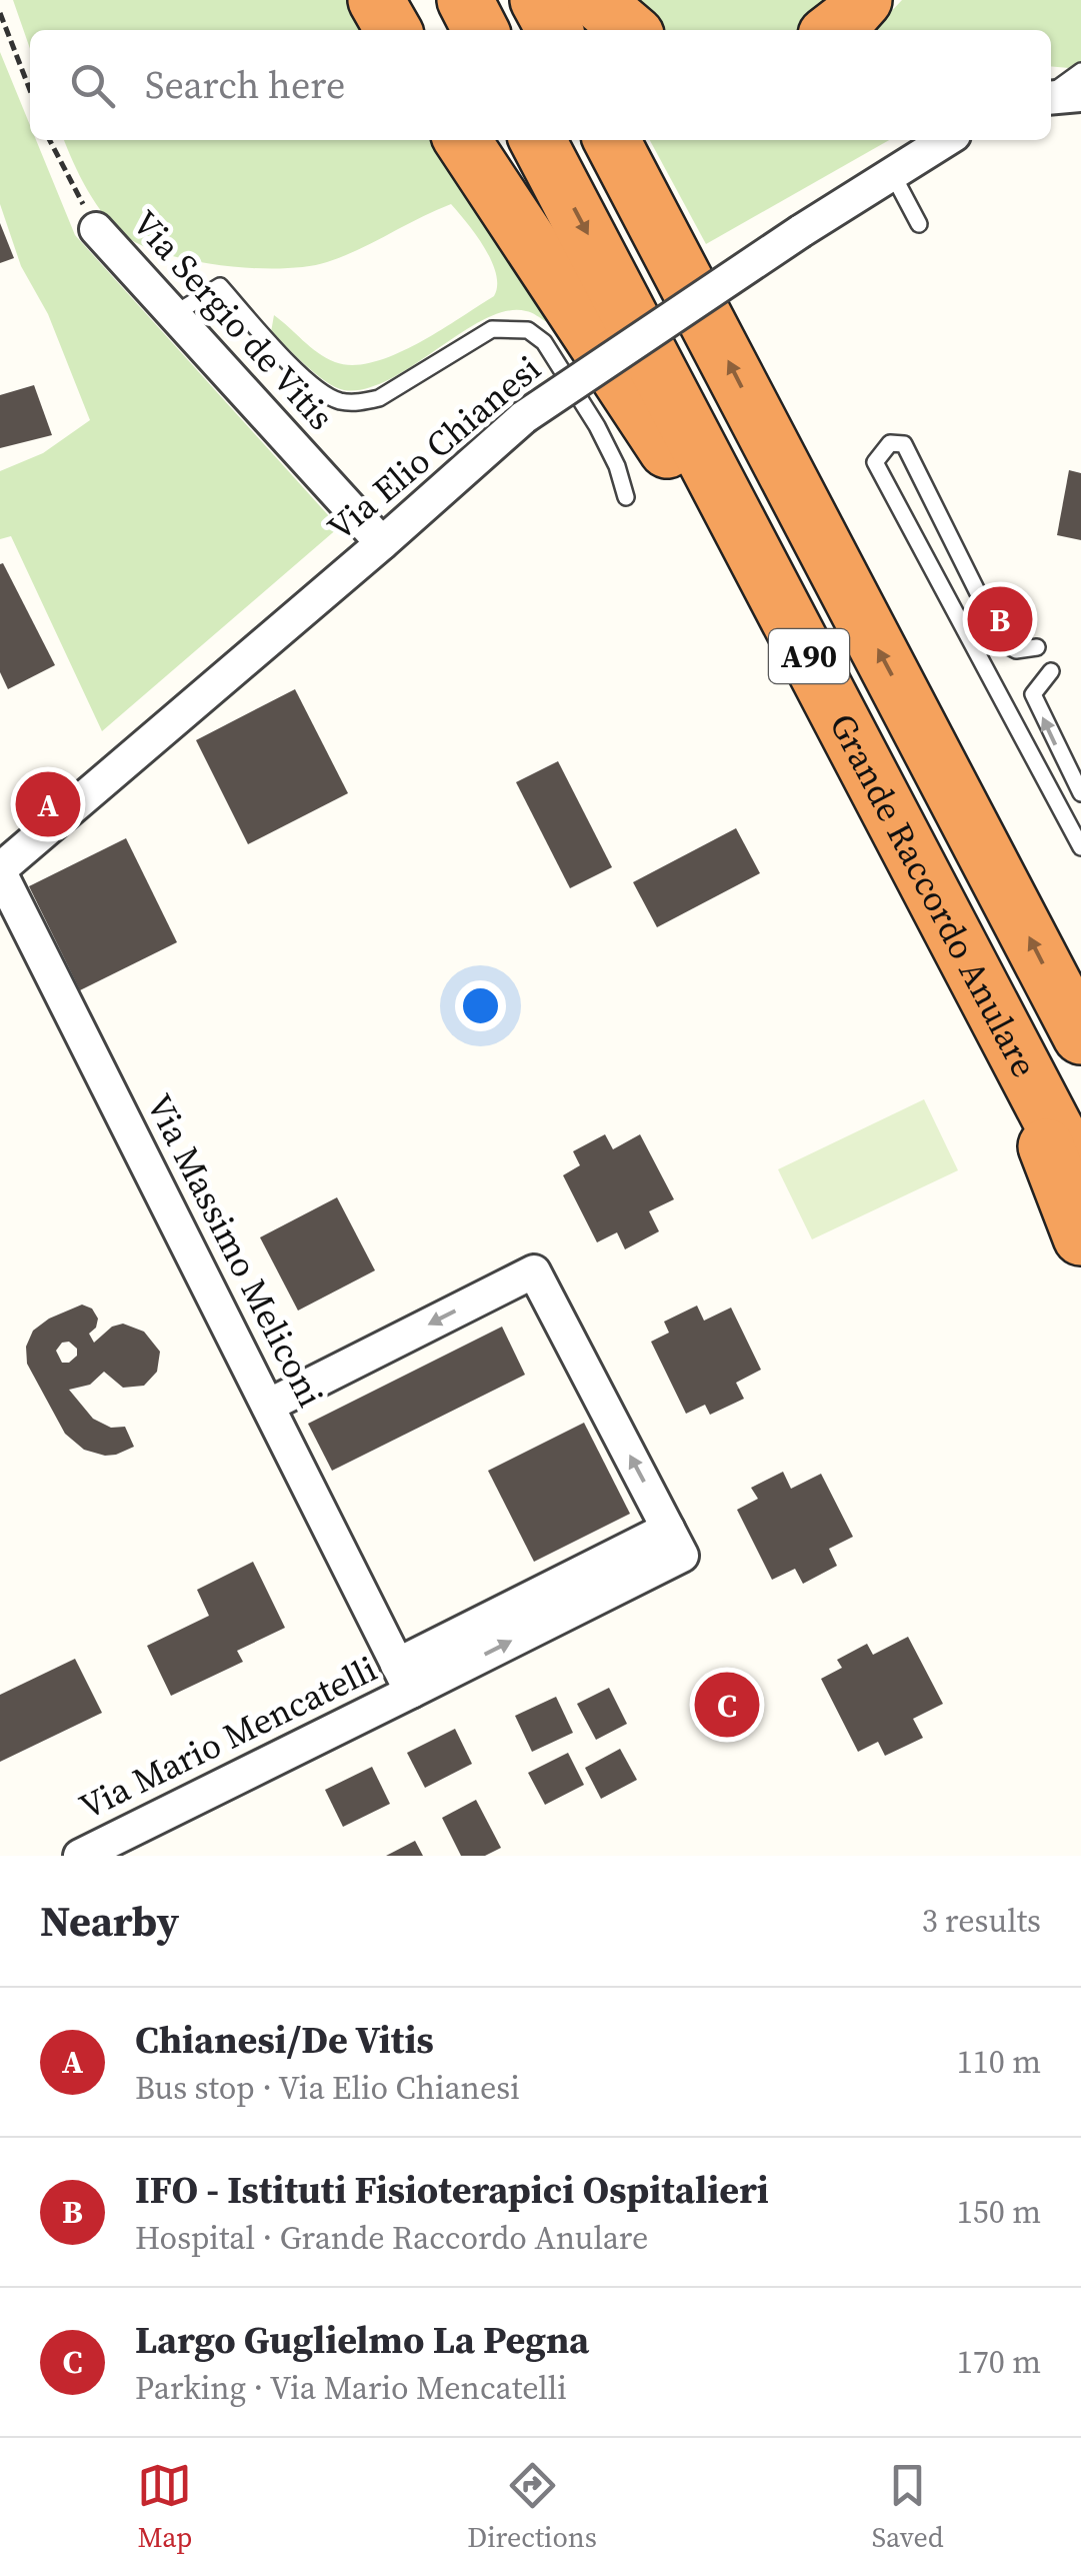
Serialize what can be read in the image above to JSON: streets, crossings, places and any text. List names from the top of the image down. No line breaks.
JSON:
{"streets":{"highway":["A90","Grande Raccordo Anulare"],"street":["Via Sergio de Vitis","Via Elio Chianesi","Via Massimo Meliconi","Via Mario Mencatelli"]},"crossings":[["Via Sergio de Vitis","Via Elio Chianesi"],["Via Elio Chianesi","Via Massimo Meliconi"],["Via Massimo Meliconi","Via Mario Mencatelli"]],"page":{"search":"Search here","pins":["B","A","C"],"heading":["Nearby","3 results"],"list":[{"mark":"A","name":"Chianesi/De Vitis","note":"Bus stop · Via Elio Chianesi","value":"110 m"},{"mark":"B","name":"IFO - Istituti Fisioterapici Ospitalieri","note":"Hospital · Grande Raccordo Anulare","value":"150 m"},{"mark":"C","name":"Largo Guglielmo La Pegna","note":"Parking · Via Mario Mencatelli","value":"170 m"}],"nav":["Map","Directions","Saved"]}}
